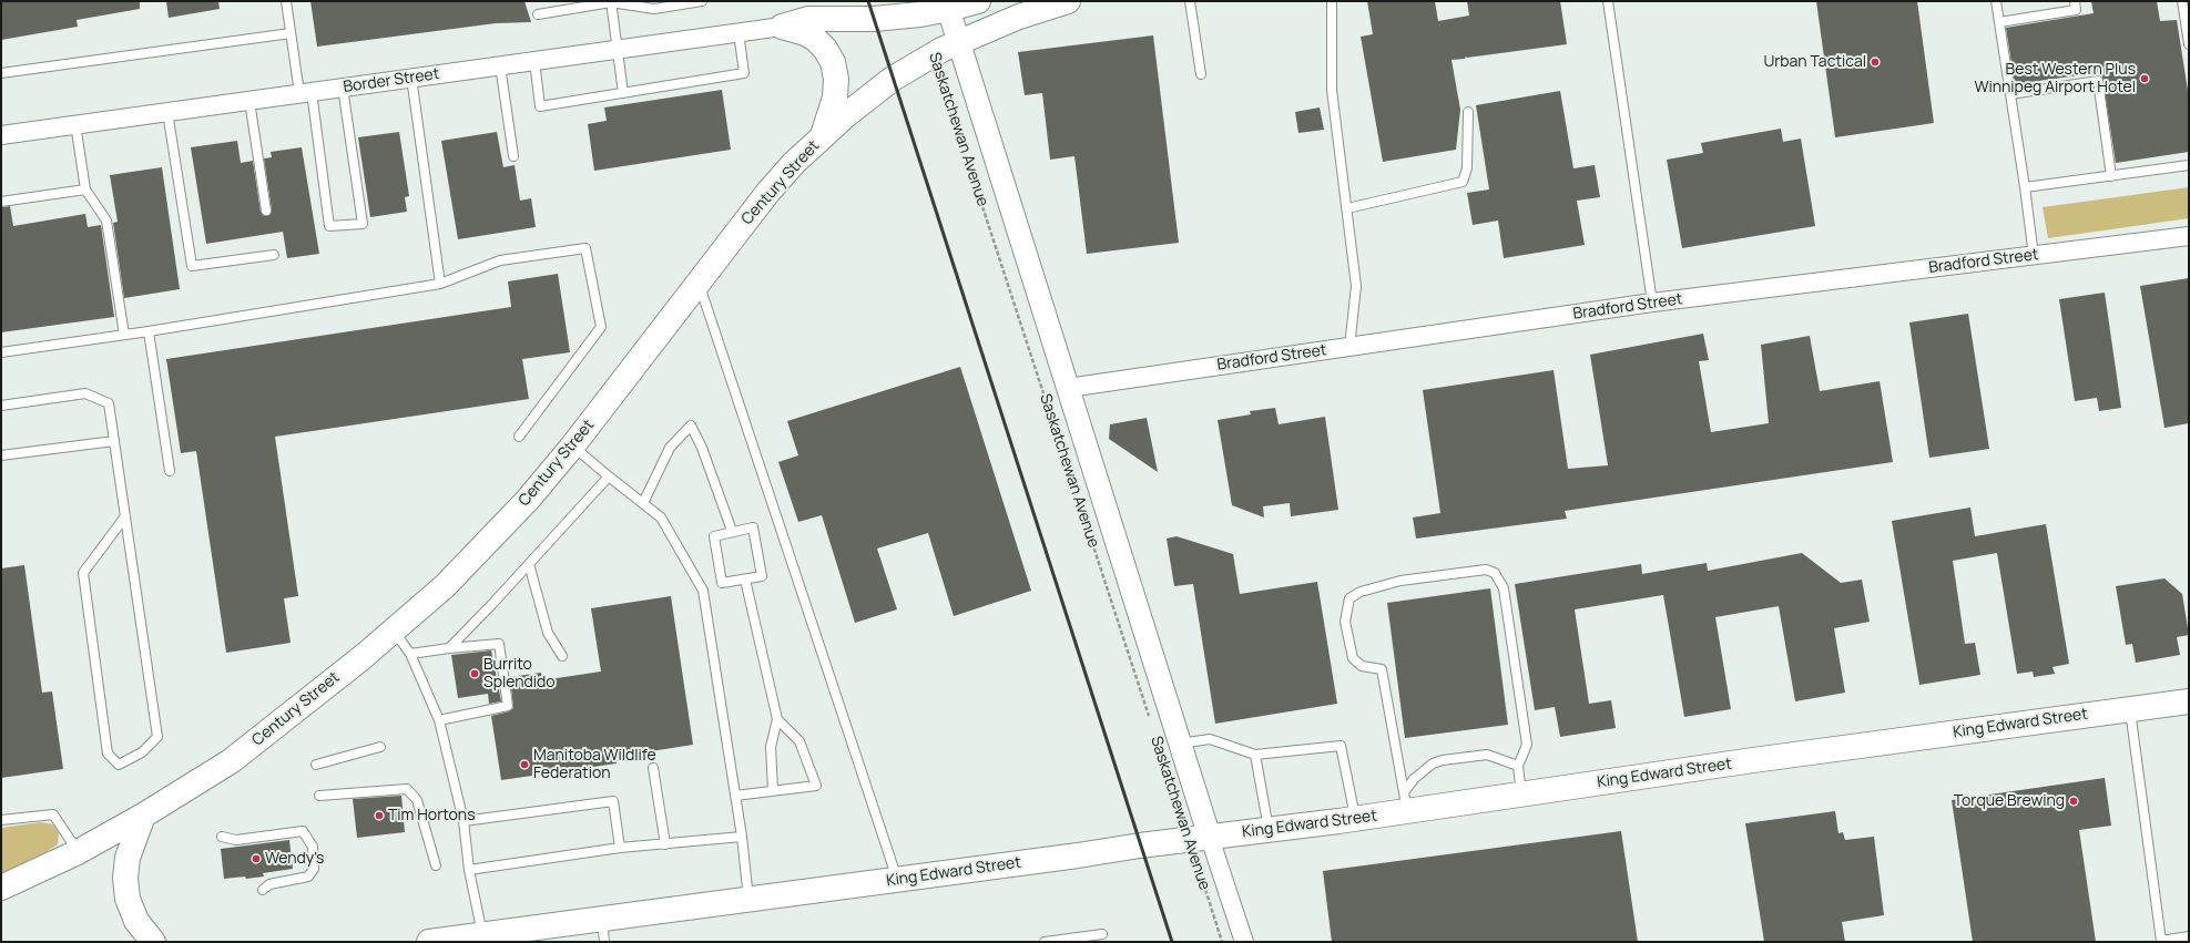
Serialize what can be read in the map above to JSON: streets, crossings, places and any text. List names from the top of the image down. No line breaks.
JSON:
{"streets":{"main road":["Century Street","King Edward Street"],"street":["Border Street","Saskatchewan Avenue","Bradford Street"]},"crossings":[["Saskatchewan Avenue","Century Street"],["Saskatchewan Avenue","Bradford Street"],["Saskatchewan Avenue","King Edward Street"]],"places":["Urban Tactical","Best Western Plus Winnipeg Airport Hotel","Burrito Splendido","Manitoba Wildlife Federation","Torque Brewing","Tim Hortons","Wendy's"]}
